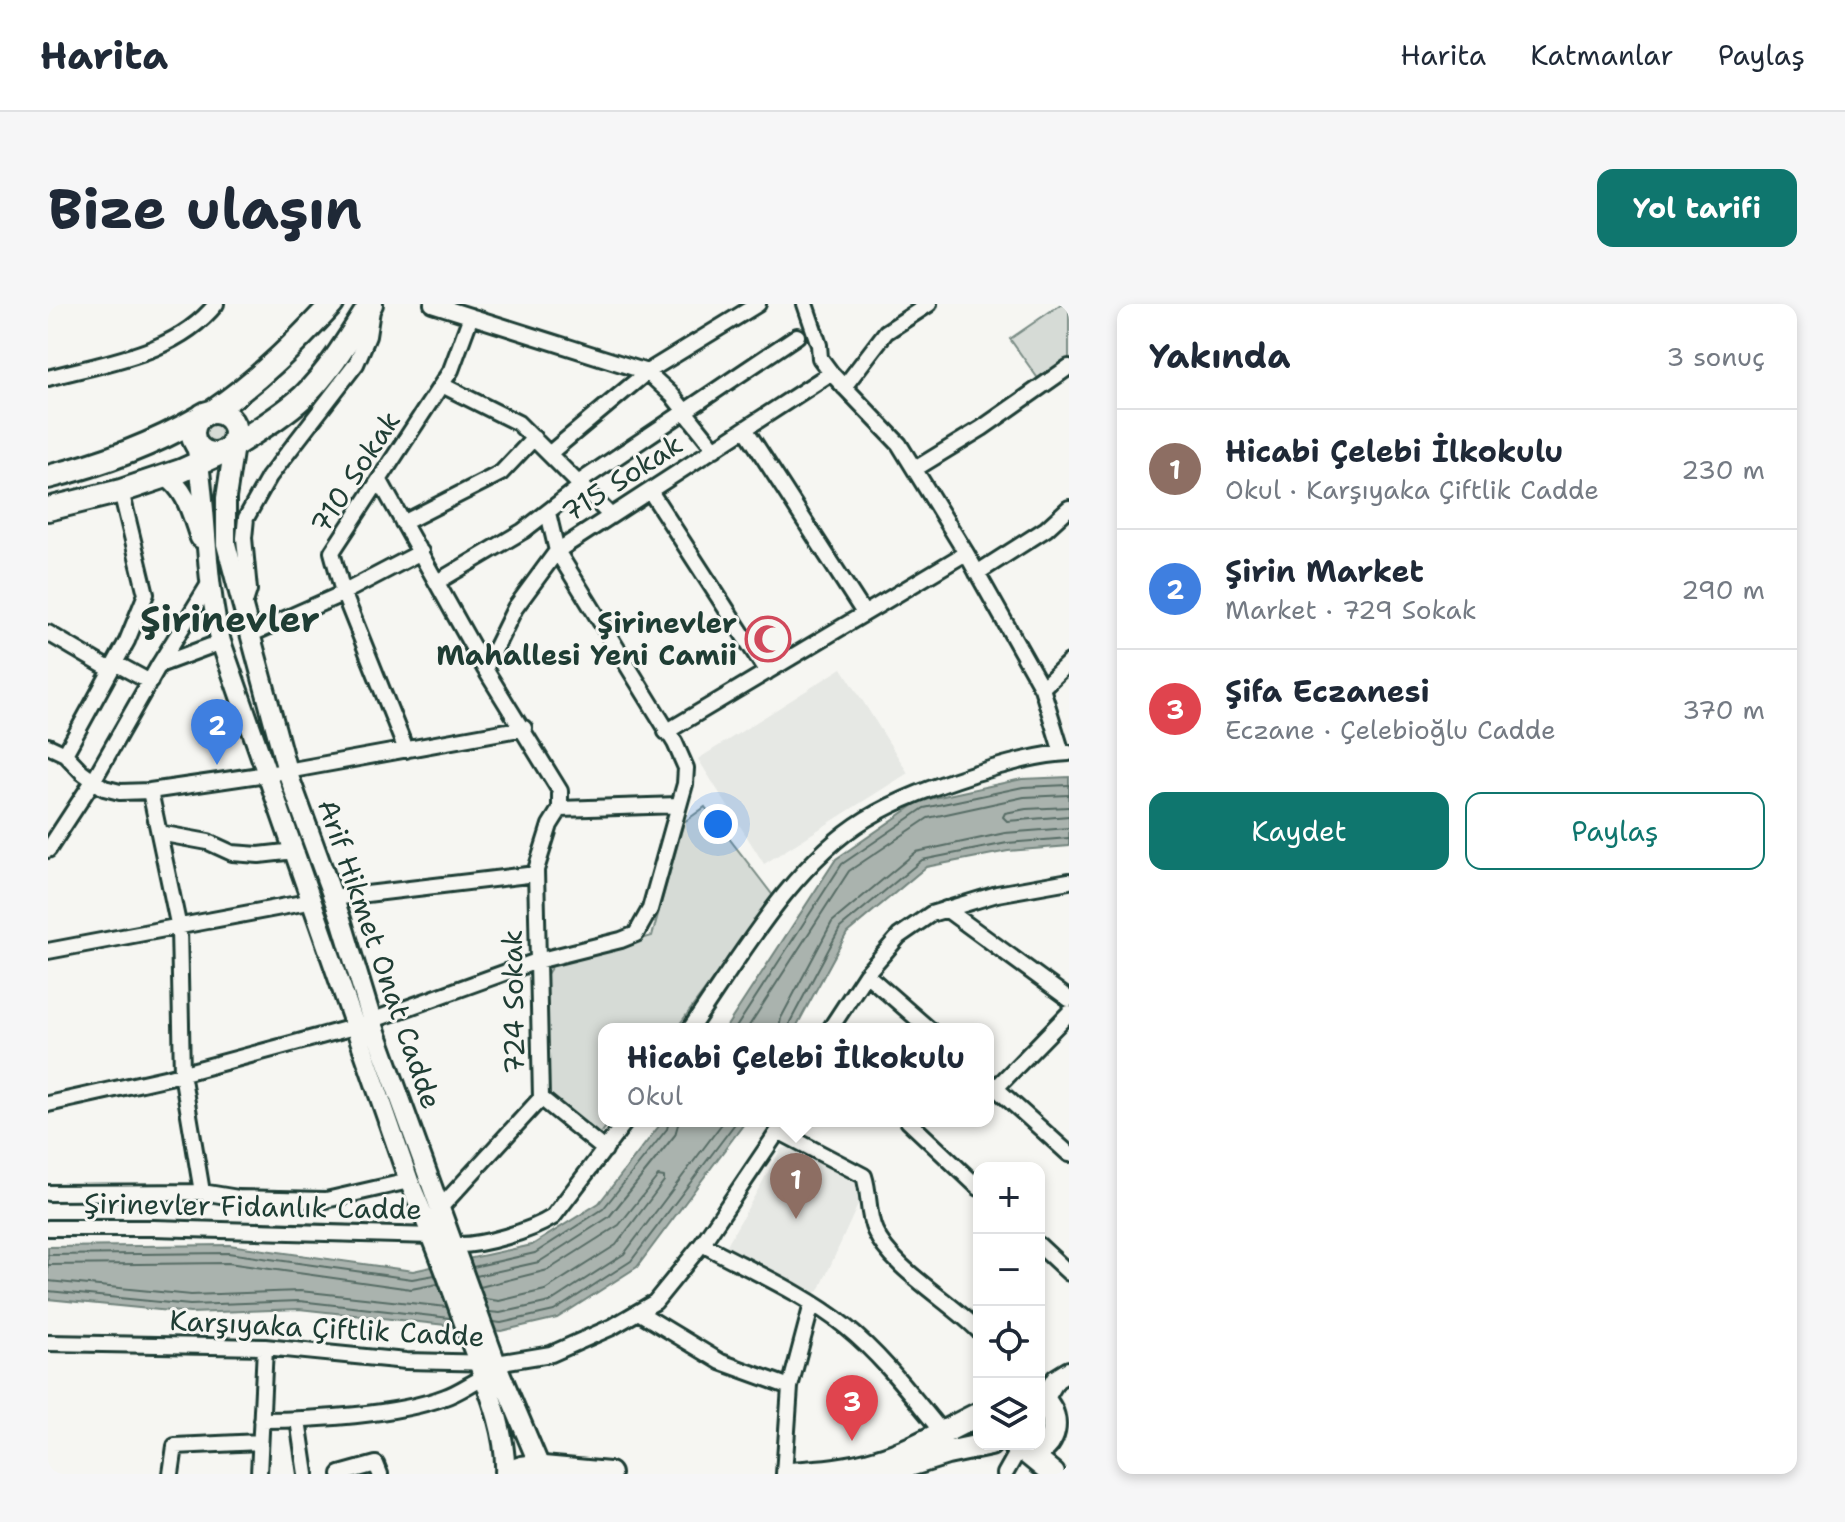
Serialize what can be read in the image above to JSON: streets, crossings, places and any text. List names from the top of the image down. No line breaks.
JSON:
{"streets":{"main road":["Arif Hikmet Onat Cadde"],"street":["710 Sokak","715 Sokak","724 Sokak","Şirinevler Fidanlık Cadde","Karşıyaka Çiftlik Cadde"]},"crossings":[["Arif Hikmet Onat Cadde","724 Sokak"],["Arif Hikmet Onat Cadde","Şirinevler Fidanlık Cadde"],["Arif Hikmet Onat Cadde","Karşıyaka Çiftlik Cadde"]],"districts":["Şirinevler"],"places":{"mosque":["Şirinevler Mahallesi Yeni Camii"]},"page":{"header":"Harita","nav":["Harita","Katmanlar","Paylaş"],"buttons":["Yol tarifi",["Kaydet","Paylaş"]],"title":"Bize ulaşın","heading":["Yakında","3 sonuç"],"list":[{"mark":"1","name":"Hicabi Çelebi İlkokulu","note":"Okul · Karşıyaka Çiftlik Cadde","value":"230 m"},{"mark":"2","name":"Şirin Market","note":"Market · 729 Sokak","value":"290 m"},{"mark":"3","name":"Şifa Eczanesi","note":"Eczane · Çelebioğlu Cadde","value":"370 m"}],"pins":["2","1","3"],"popup":["Hicabi Çelebi İlkokulu","Okul"],"map_buttons":["+","−"]}}
